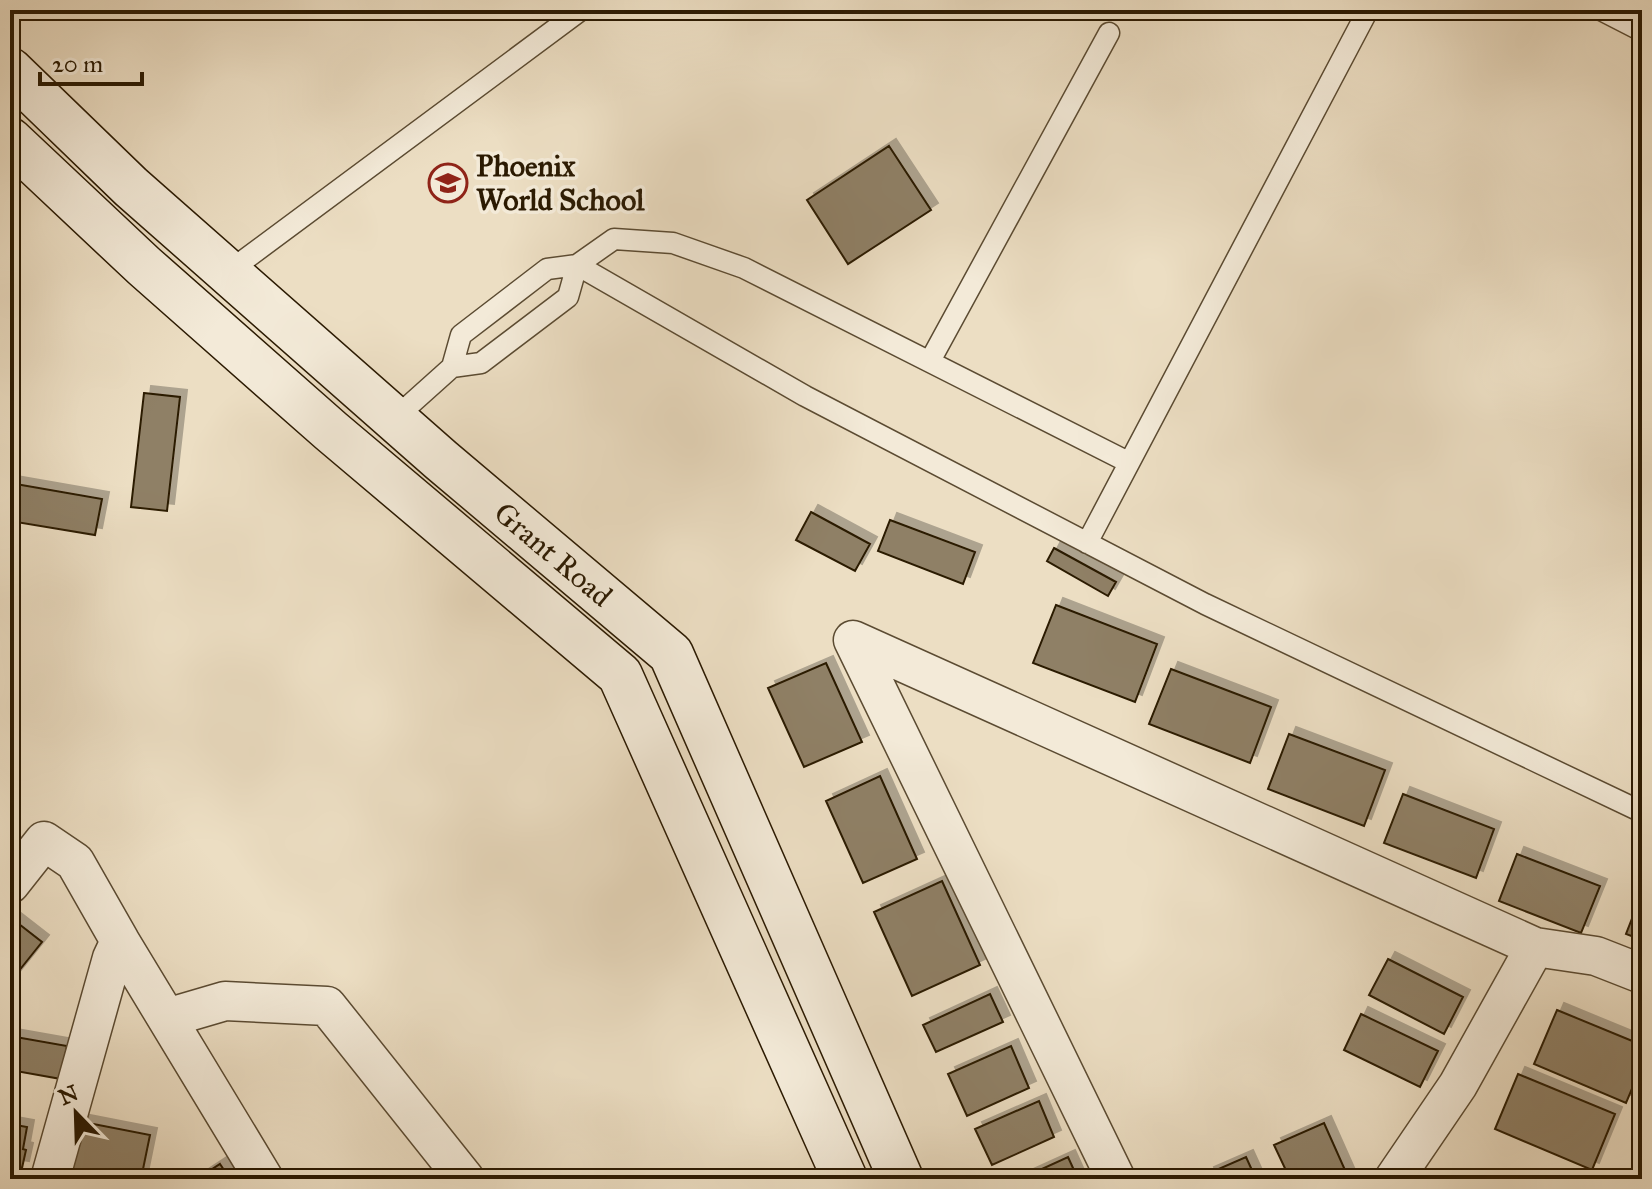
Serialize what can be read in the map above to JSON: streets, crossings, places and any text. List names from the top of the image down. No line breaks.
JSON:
{"streets":{"main road":["Grant Road"]},"places":{"school or university":["Phoenix World School"]},"scale_bar":"20 m","north":"top left"}
